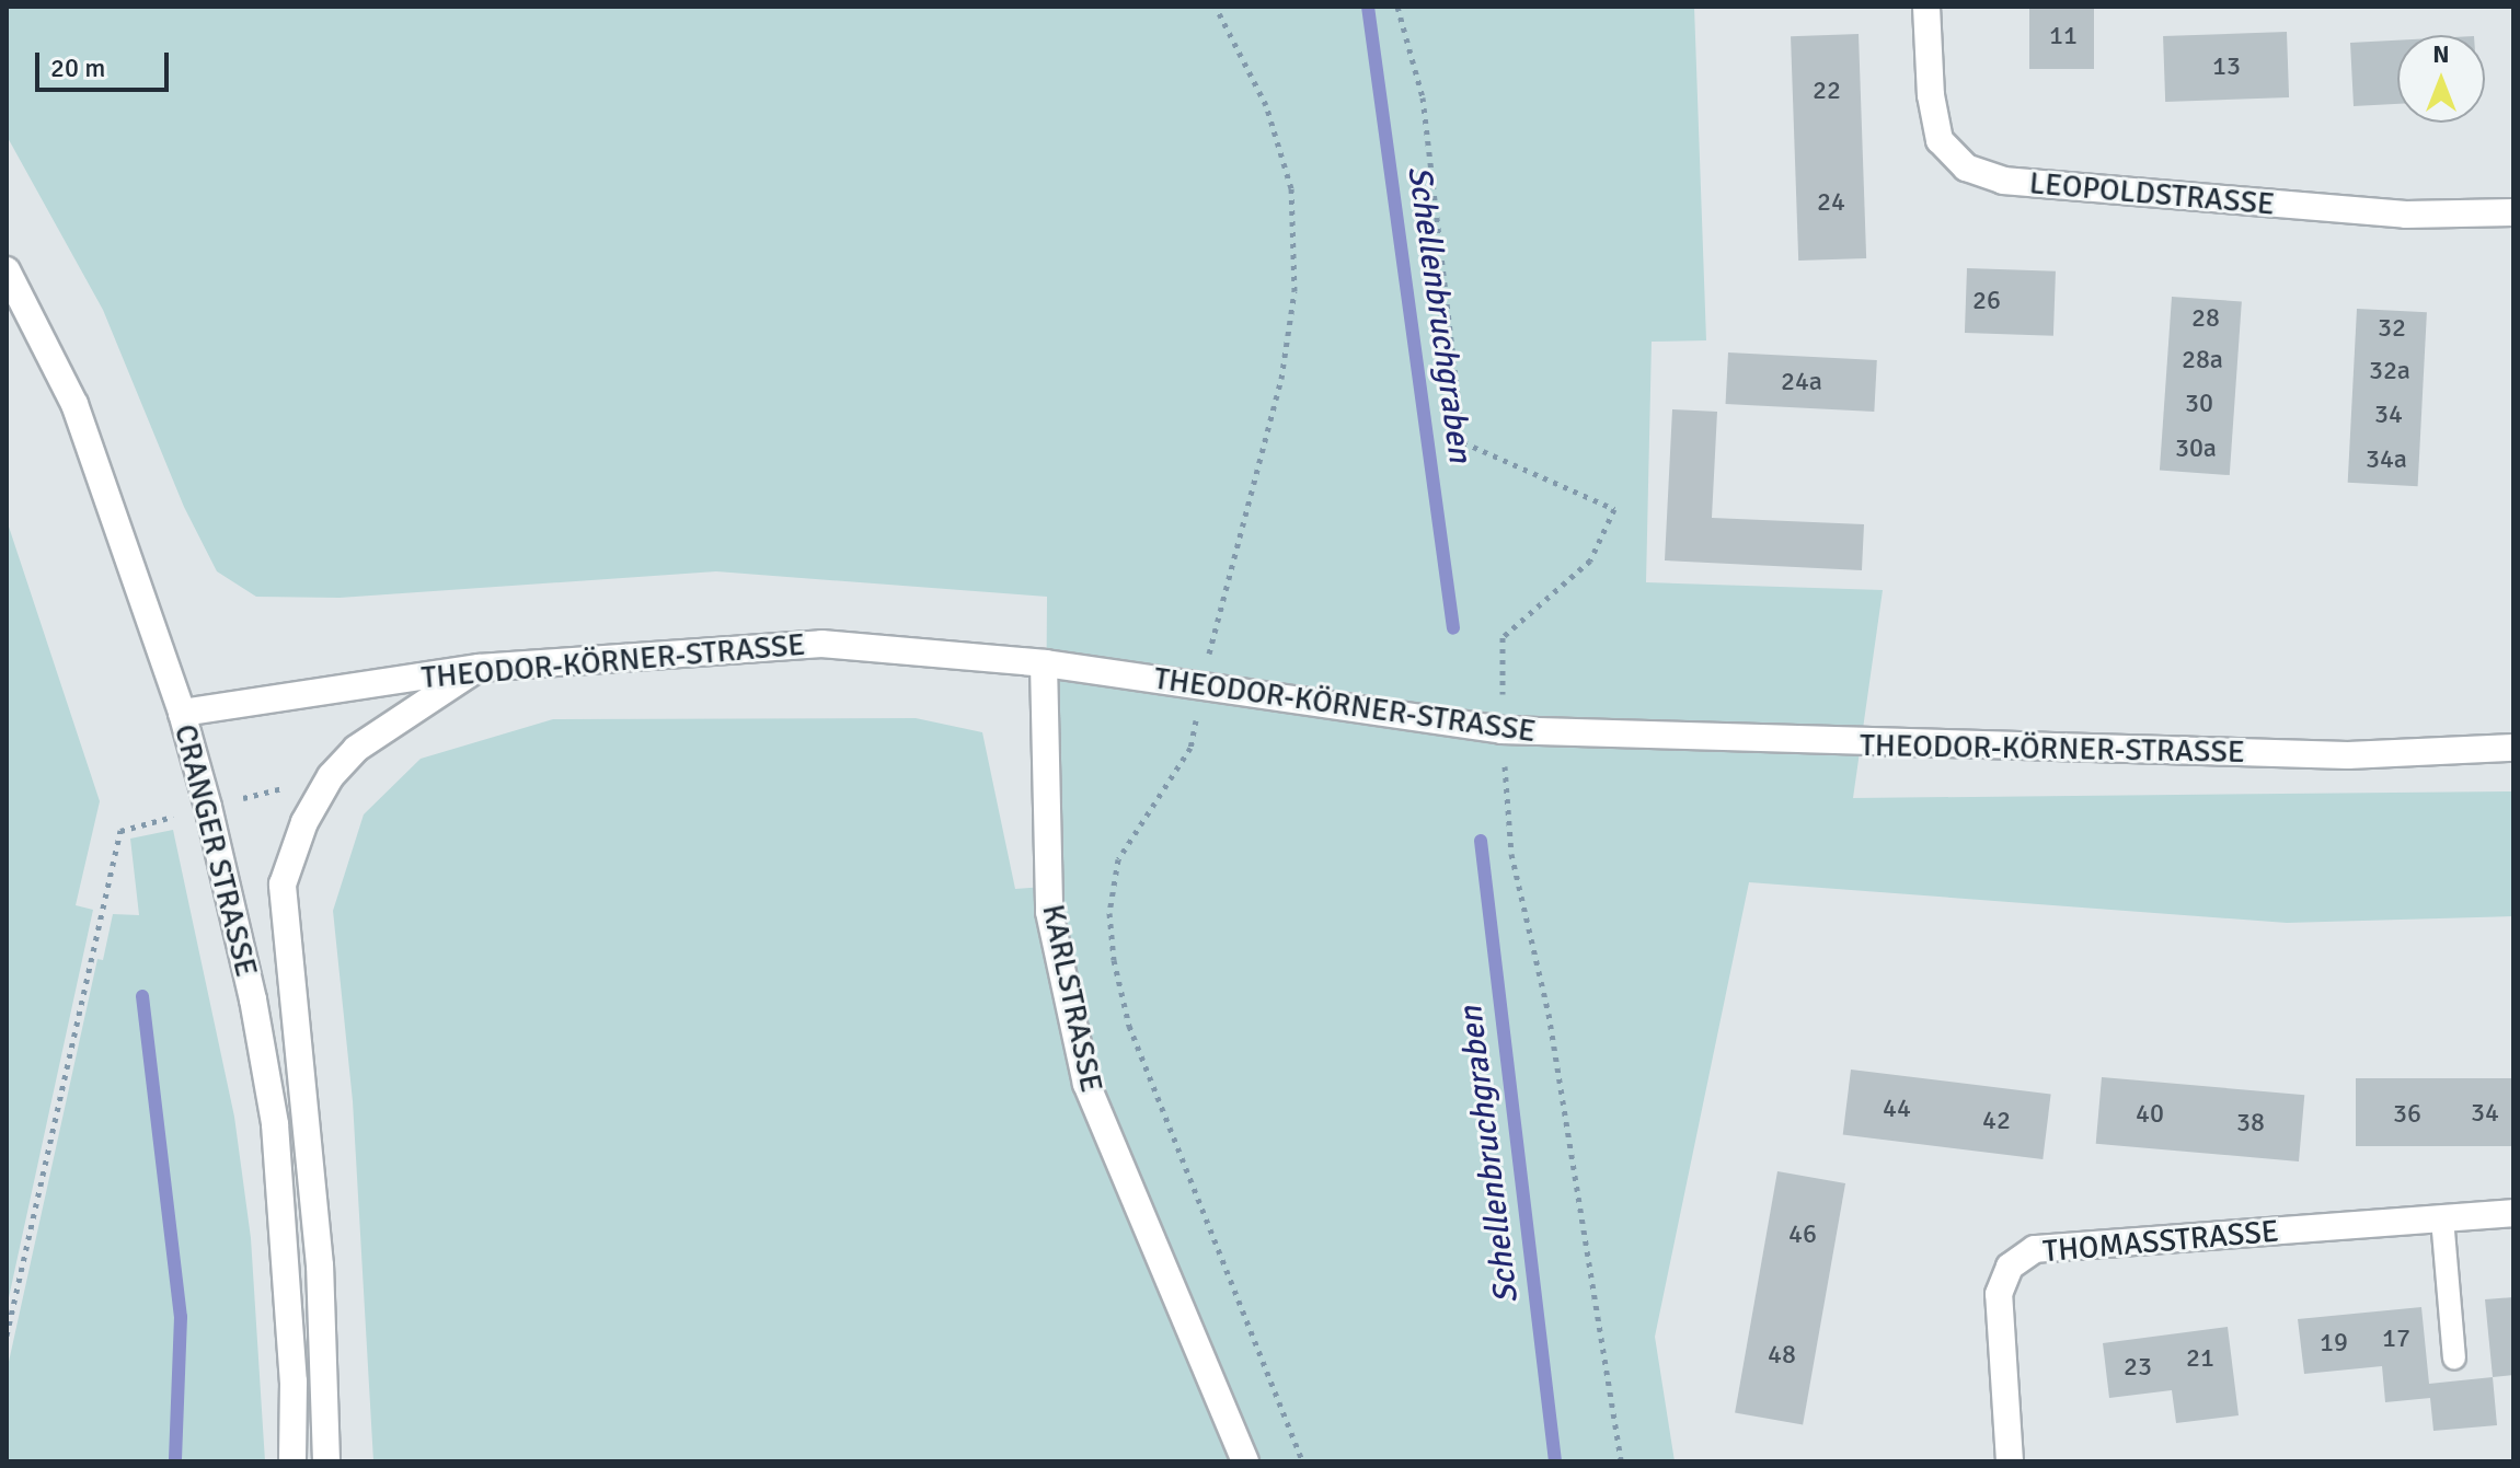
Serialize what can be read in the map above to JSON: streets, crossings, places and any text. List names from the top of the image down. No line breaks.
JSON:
{"streets":{"main road":["LEOPOLDSTRASSE","THEODOR-KÖRNER-STRASSE","CRANGER STRASSE","KARLSTRASSE","THOMASSTRASSE"]},"crossings":[["THEODOR-KÖRNER-STRASSE","CRANGER STRASSE"],["THEODOR-KÖRNER-STRASSE","KARLSTRASSE"]],"water":["Schellenbruchgraben"],"house_numbers":["11","13","22","24","26","28","32","28a","32a","24a","30","34","30a","34a","44","34","40","36","42","38","46","17","19","48","21","23"],"scale_bar":"20 m","north":"top"}
